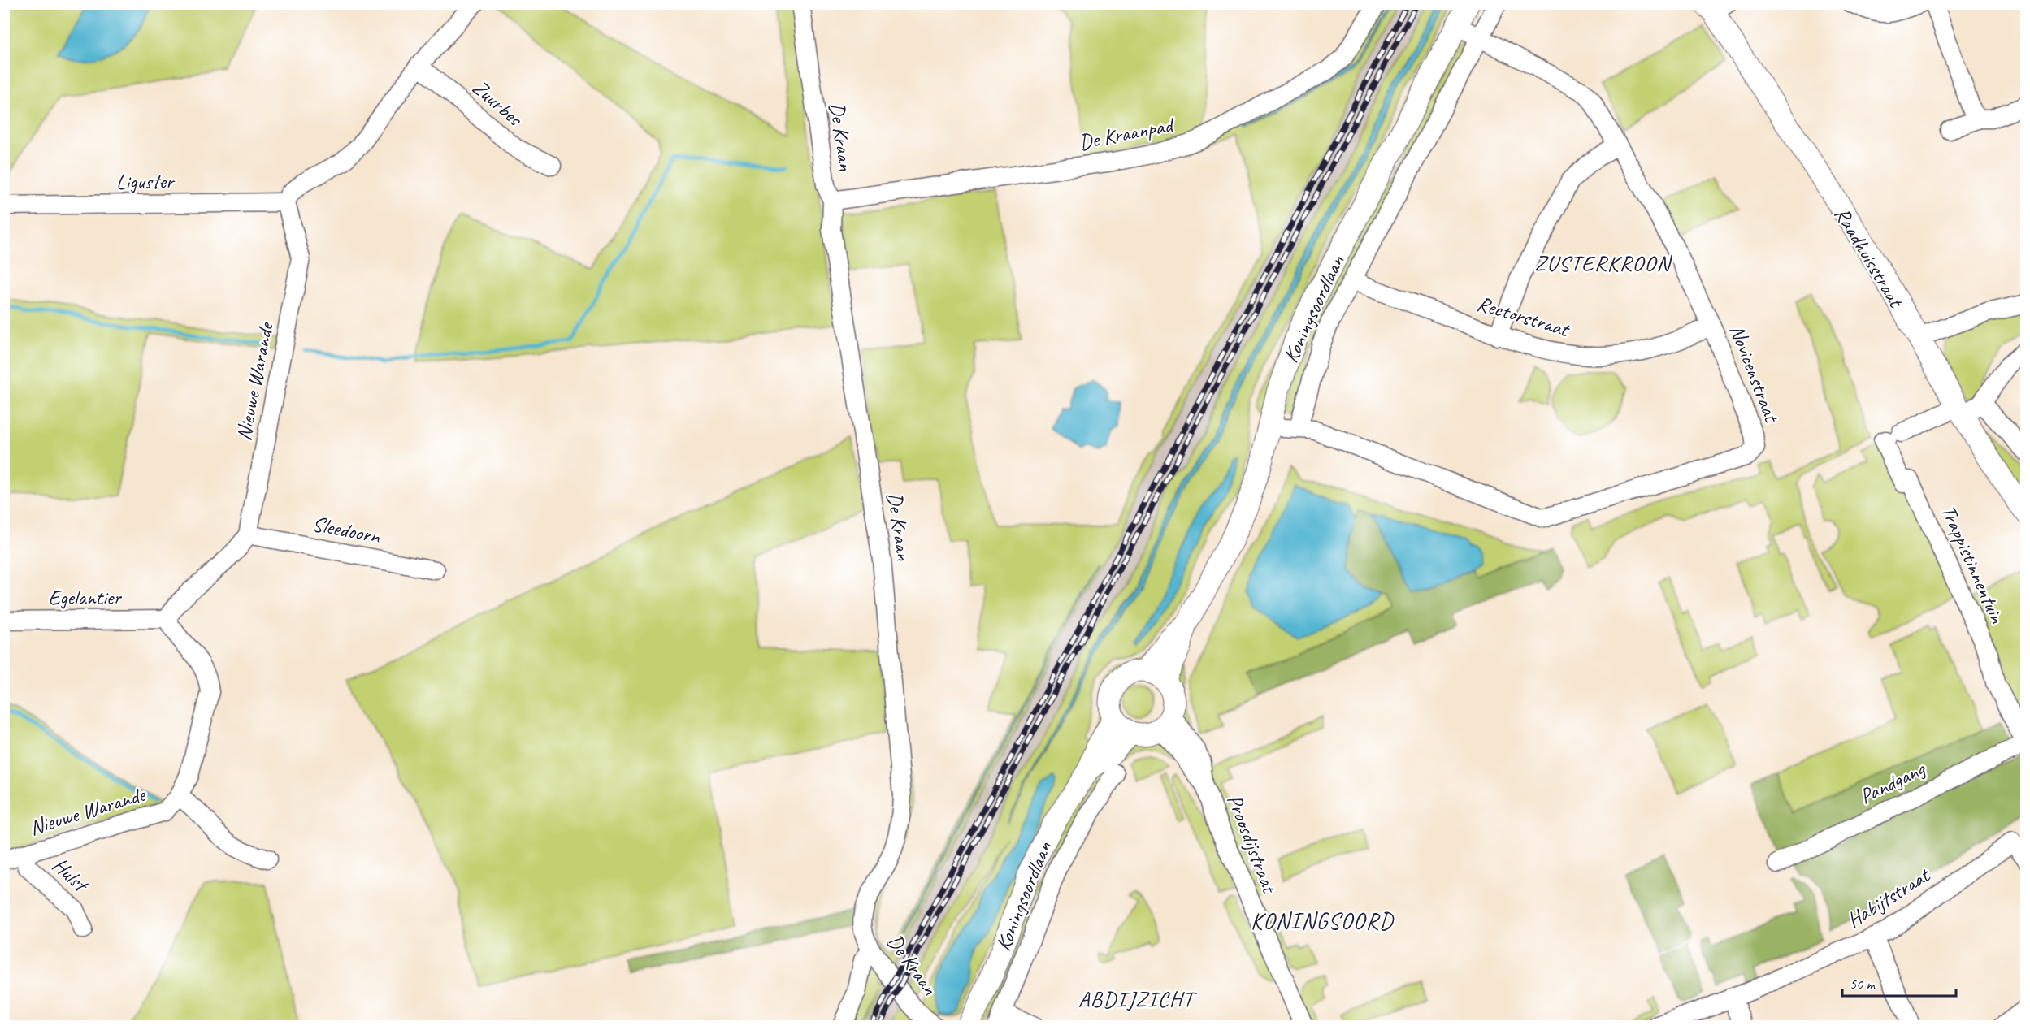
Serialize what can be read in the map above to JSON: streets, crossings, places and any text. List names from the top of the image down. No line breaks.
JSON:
{"streets":{"street":["Zuurbes","De Kraanpad","De Kraan","Liguster","Raadhuisstraat","Koningsoordlaan","Rectorstraat","Novicenstraat","Nieuwe Warande","Sleedoorn","Trappistinnentuin","Egelantier","Pandgang","Proosdijstraat","Hulst","Habijtstraat"]},"crossings":[["De Kraanpad","De Kraan"],["Liguster","Nieuwe Warande"],["Raadhuisstraat","Trappistinnentuin"],["Koningsoordlaan","Rectorstraat"],["Koningsoordlaan","Novicenstraat"],["Koningsoordlaan","Proosdijstraat"],["Rectorstraat","Novicenstraat"],["Nieuwe Warande","Sleedoorn"],["Nieuwe Warande","Egelantier"],["Nieuwe Warande","Hulst"],["Trappistinnentuin","Pandgang"]],"districts":["ZUSTERKROON","KONINGSOORD","ABDIJZICHT"],"scale_bar":"50 m"}
